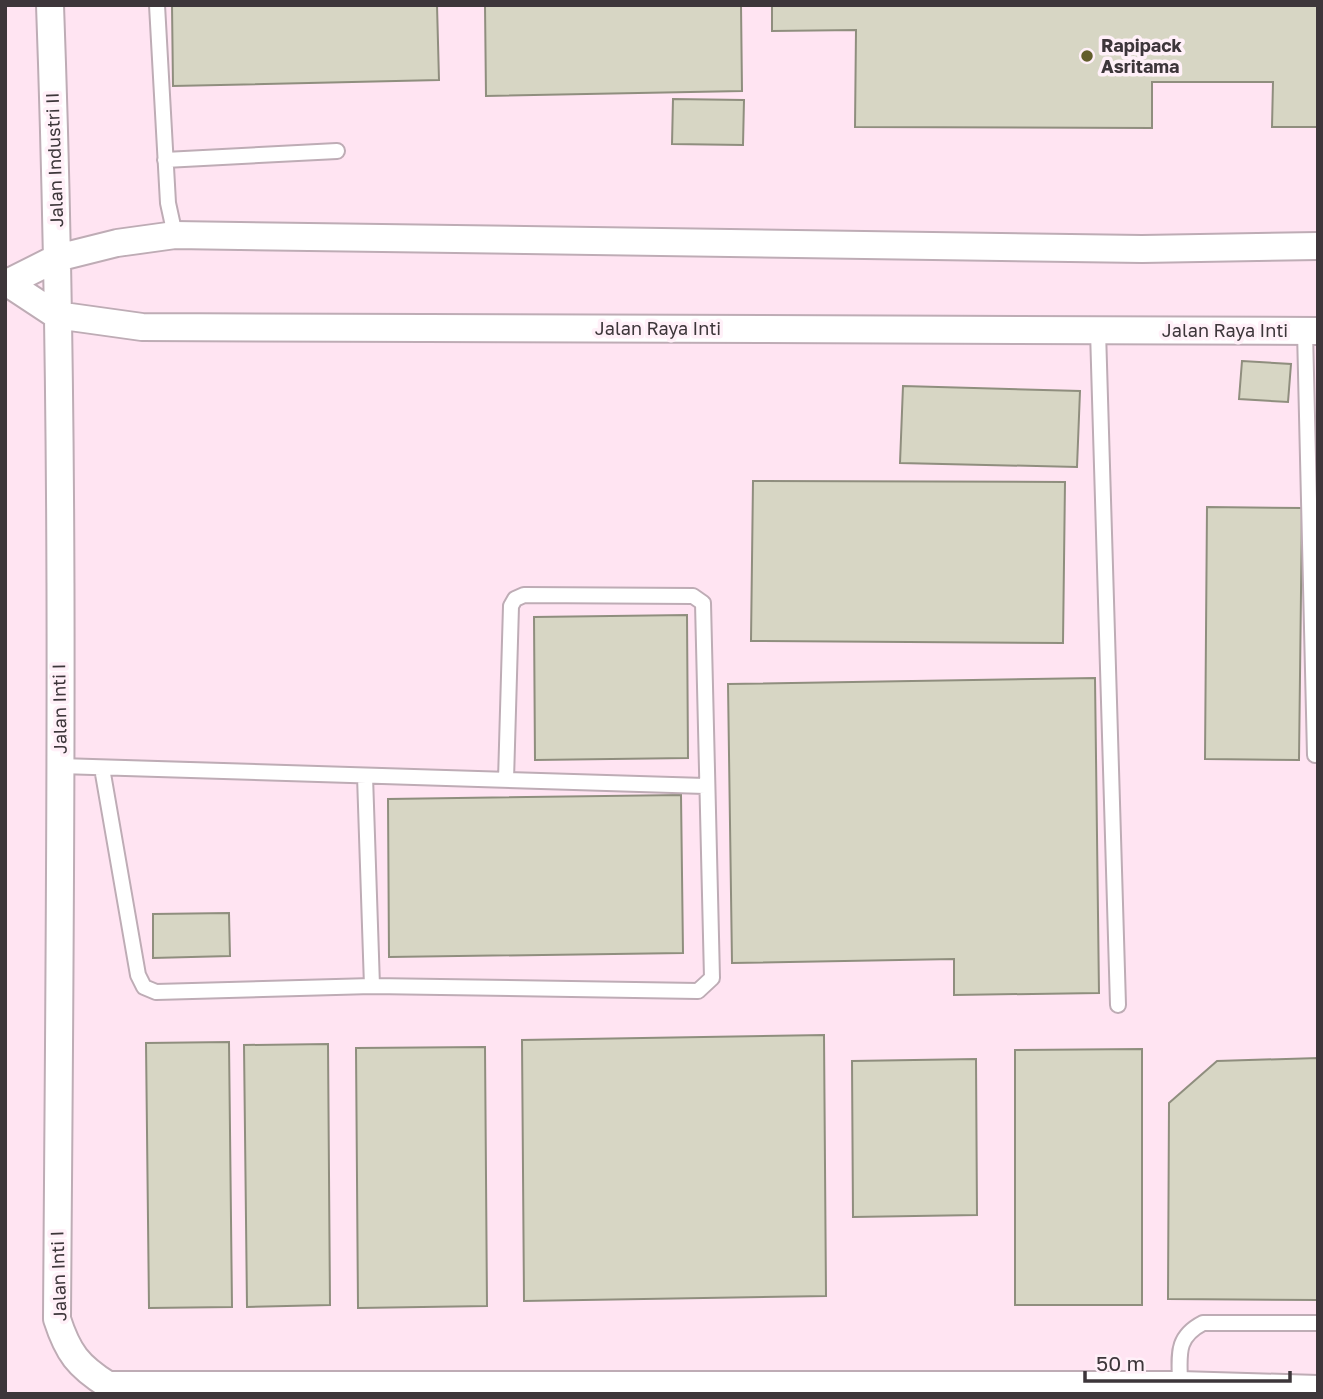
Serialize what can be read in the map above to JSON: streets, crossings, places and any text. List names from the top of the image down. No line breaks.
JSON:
{"streets":{"street":["Jalan Industri II","Jalan Raya Inti","Jalan Inti I"]},"crossings":[["Jalan Industri II","Jalan Raya Inti"],["Jalan Industri II","Jalan Inti I"],["Jalan Raya Inti","Jalan Inti I"]],"places":["Rapipack Asritama"],"scale_bar":"50 m"}
